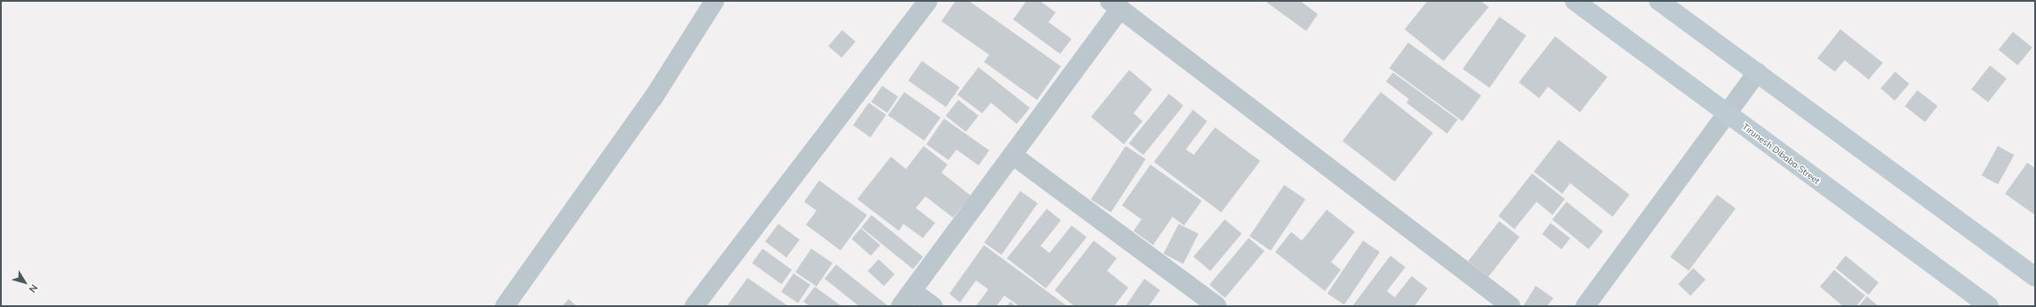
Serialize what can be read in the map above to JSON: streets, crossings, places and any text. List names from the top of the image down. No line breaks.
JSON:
{"streets":{"street":["Tirunesh Dibaba Street"]},"north":"bottom right"}
